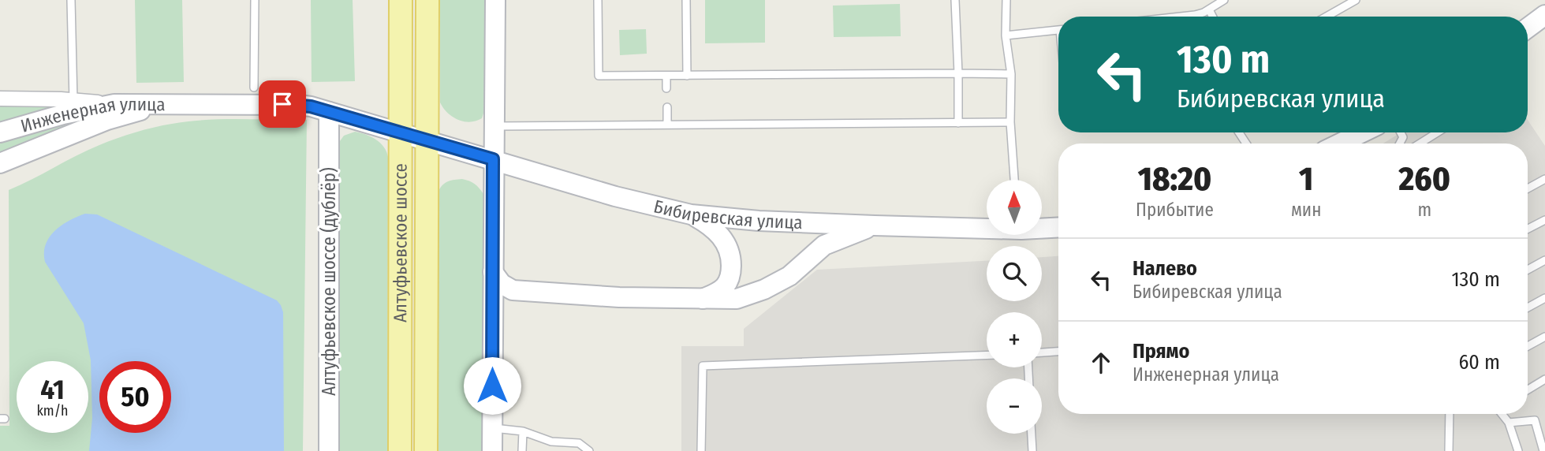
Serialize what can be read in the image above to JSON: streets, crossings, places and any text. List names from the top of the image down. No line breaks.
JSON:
{"streets":{"main road":["Инженерная улица","Бибиревская улица","Алтуфьевское шоссе","Алтуфьевское шоссе (дублёр)"]},"crossings":[["Инженерная улица","Бибиревская улица"],["Инженерная улица","Алтуфьевское шоссе"],["Инженерная улица","Алтуфьевское шоссе (дублёр)"],["Бибиревская улица","Алтуфьевское шоссе"]],"north":"top","page":{"turn":["130 m","Бибиревская улица"],"eta":["18:20","Прибытие","1","мин","260","m"],"map_buttons":["+","−"],"list":[{"name":"Налево","note":"Бибиревская улица","value":"130 m"},{"name":"Прямо","note":"Инженерная улица","value":"60 m"}],"speed":"41 km/h","limit":"50"}}
